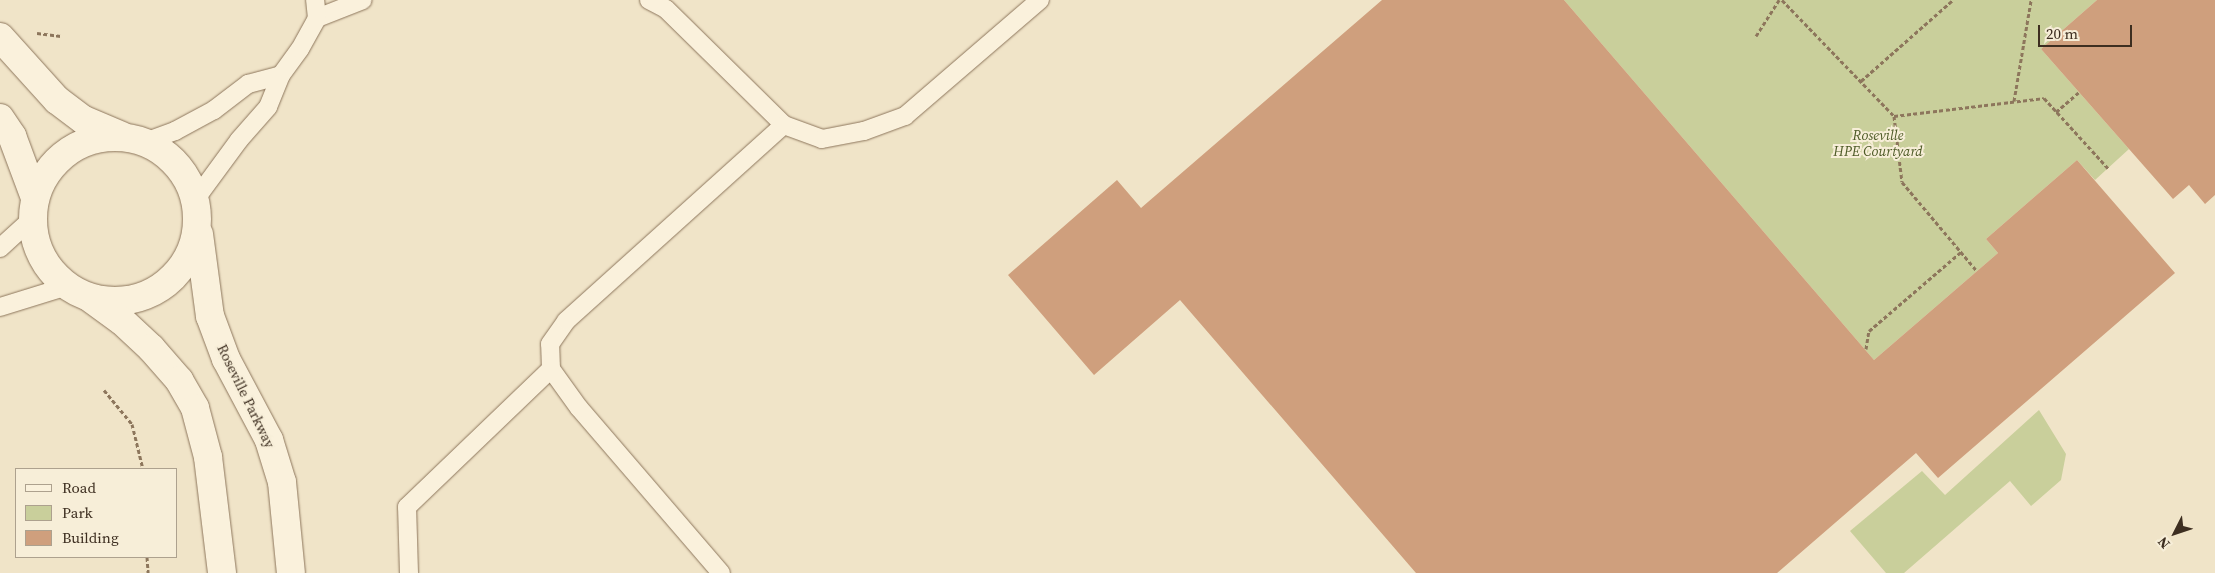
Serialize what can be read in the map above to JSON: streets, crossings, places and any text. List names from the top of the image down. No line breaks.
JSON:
{"streets":{"street":["Roseville Parkway"]},"parks":["Roseville HPE Courtyard"],"legend":["Road","Park","Building"],"scale_bar":"20 m","north":"bottom left"}
